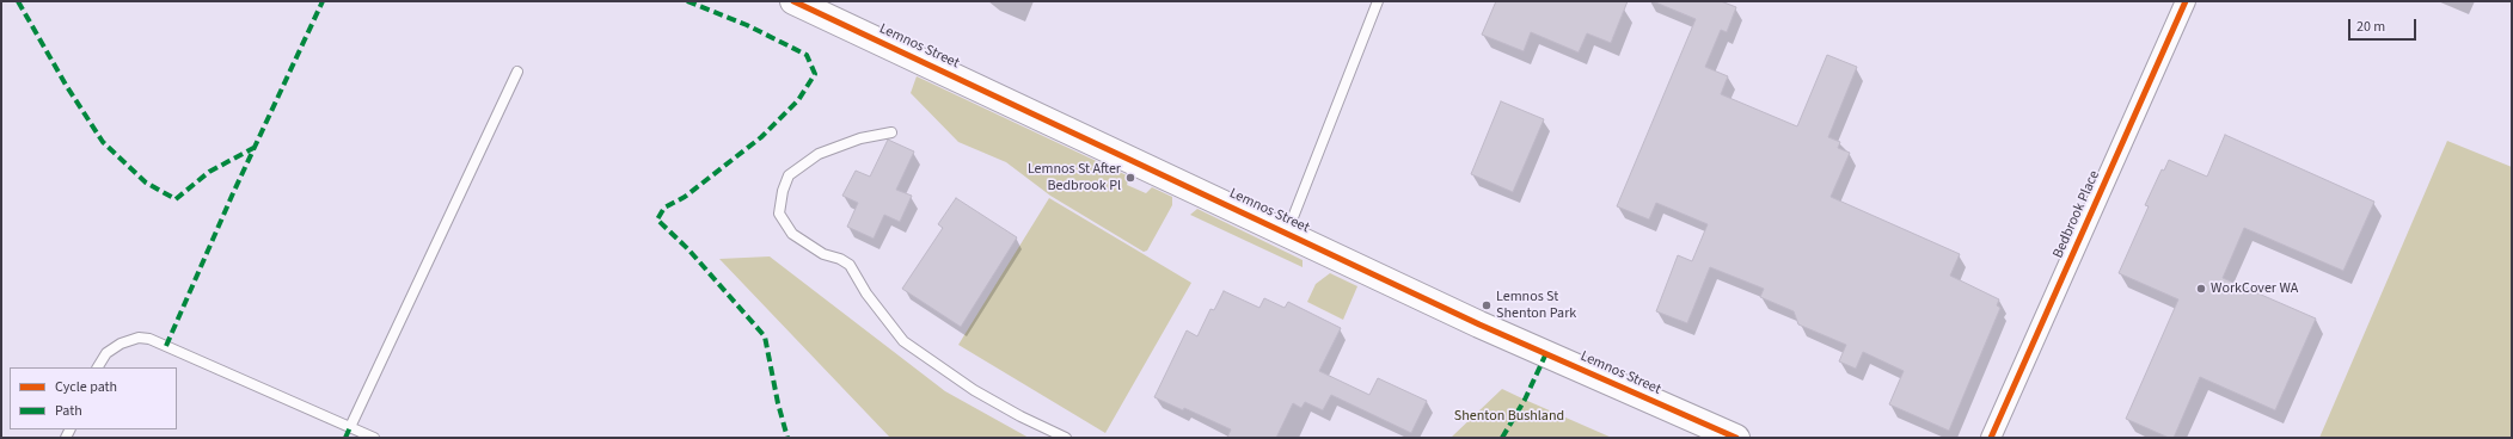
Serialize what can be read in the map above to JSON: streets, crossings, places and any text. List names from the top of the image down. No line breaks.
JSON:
{"streets":{"street":["Lemnos Street","Bedbrook Place"]},"parks":["Shenton Bushland"],"places":["Lemnos St After Bedbrook Pl","WorkCover WA","Lemnos St Shenton Park"],"legend":["Cycle path","Path"],"scale_bar":"20 m"}
